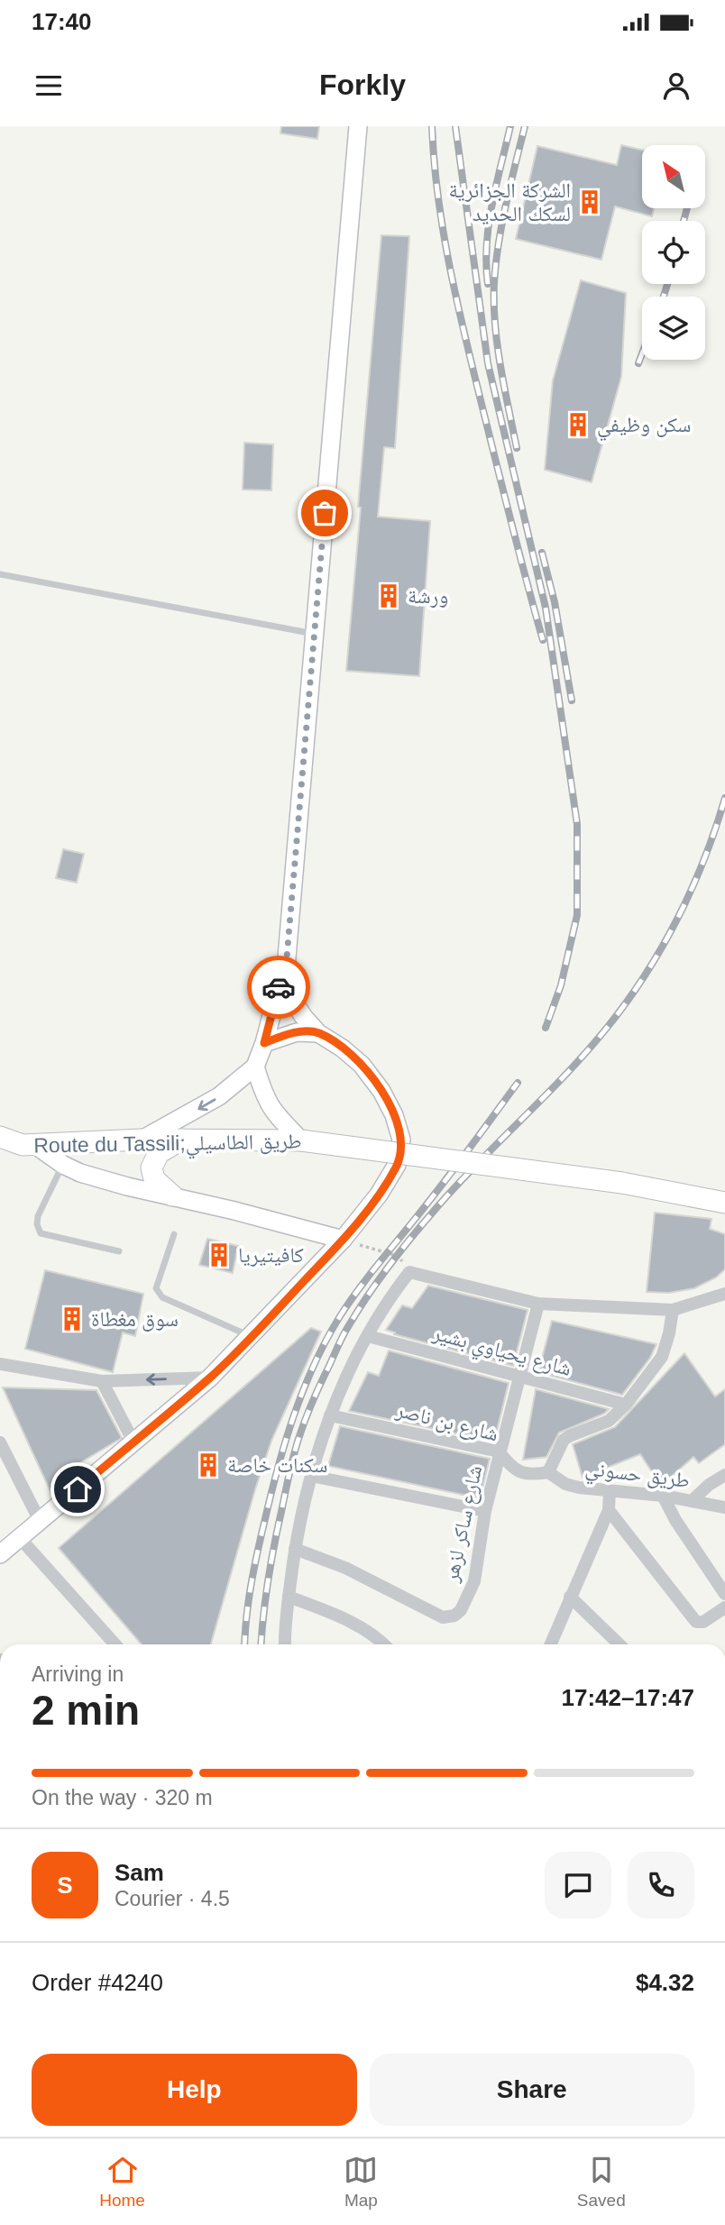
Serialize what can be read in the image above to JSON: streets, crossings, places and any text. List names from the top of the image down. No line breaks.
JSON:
{"streets":{"main road":["Route du Tassili;طريق الطاسيلي"],"street":["شارع يحياوي بشير","شارع بن ناصر","طريق حسوني","شارع ساكر لزهر"]},"crossings":[["شارع يحياوي بشير","شارع ساكر لزهر"],["شارع بن ناصر","طريق حسوني"],["شارع بن ناصر","شارع ساكر لزهر"]],"places":{"building":["الشركة الجزائرية لسكك الحديد","سكن وظيفي","ورشة","كافيتيريا","سوق مغطاة","سكنات خاصة"]},"north":"top left","page":{"status":"17:40","header":"Forkly","heading":["2 min","Arriving in","17:42–17:47"],"panel":["Sam","Courier · 4.5","Order #4240","$4.32"],"bar":"On the way · 320 m","round":"S","buttons":["Help","Share"],"tabs":["Home","Map","Saved"]}}
